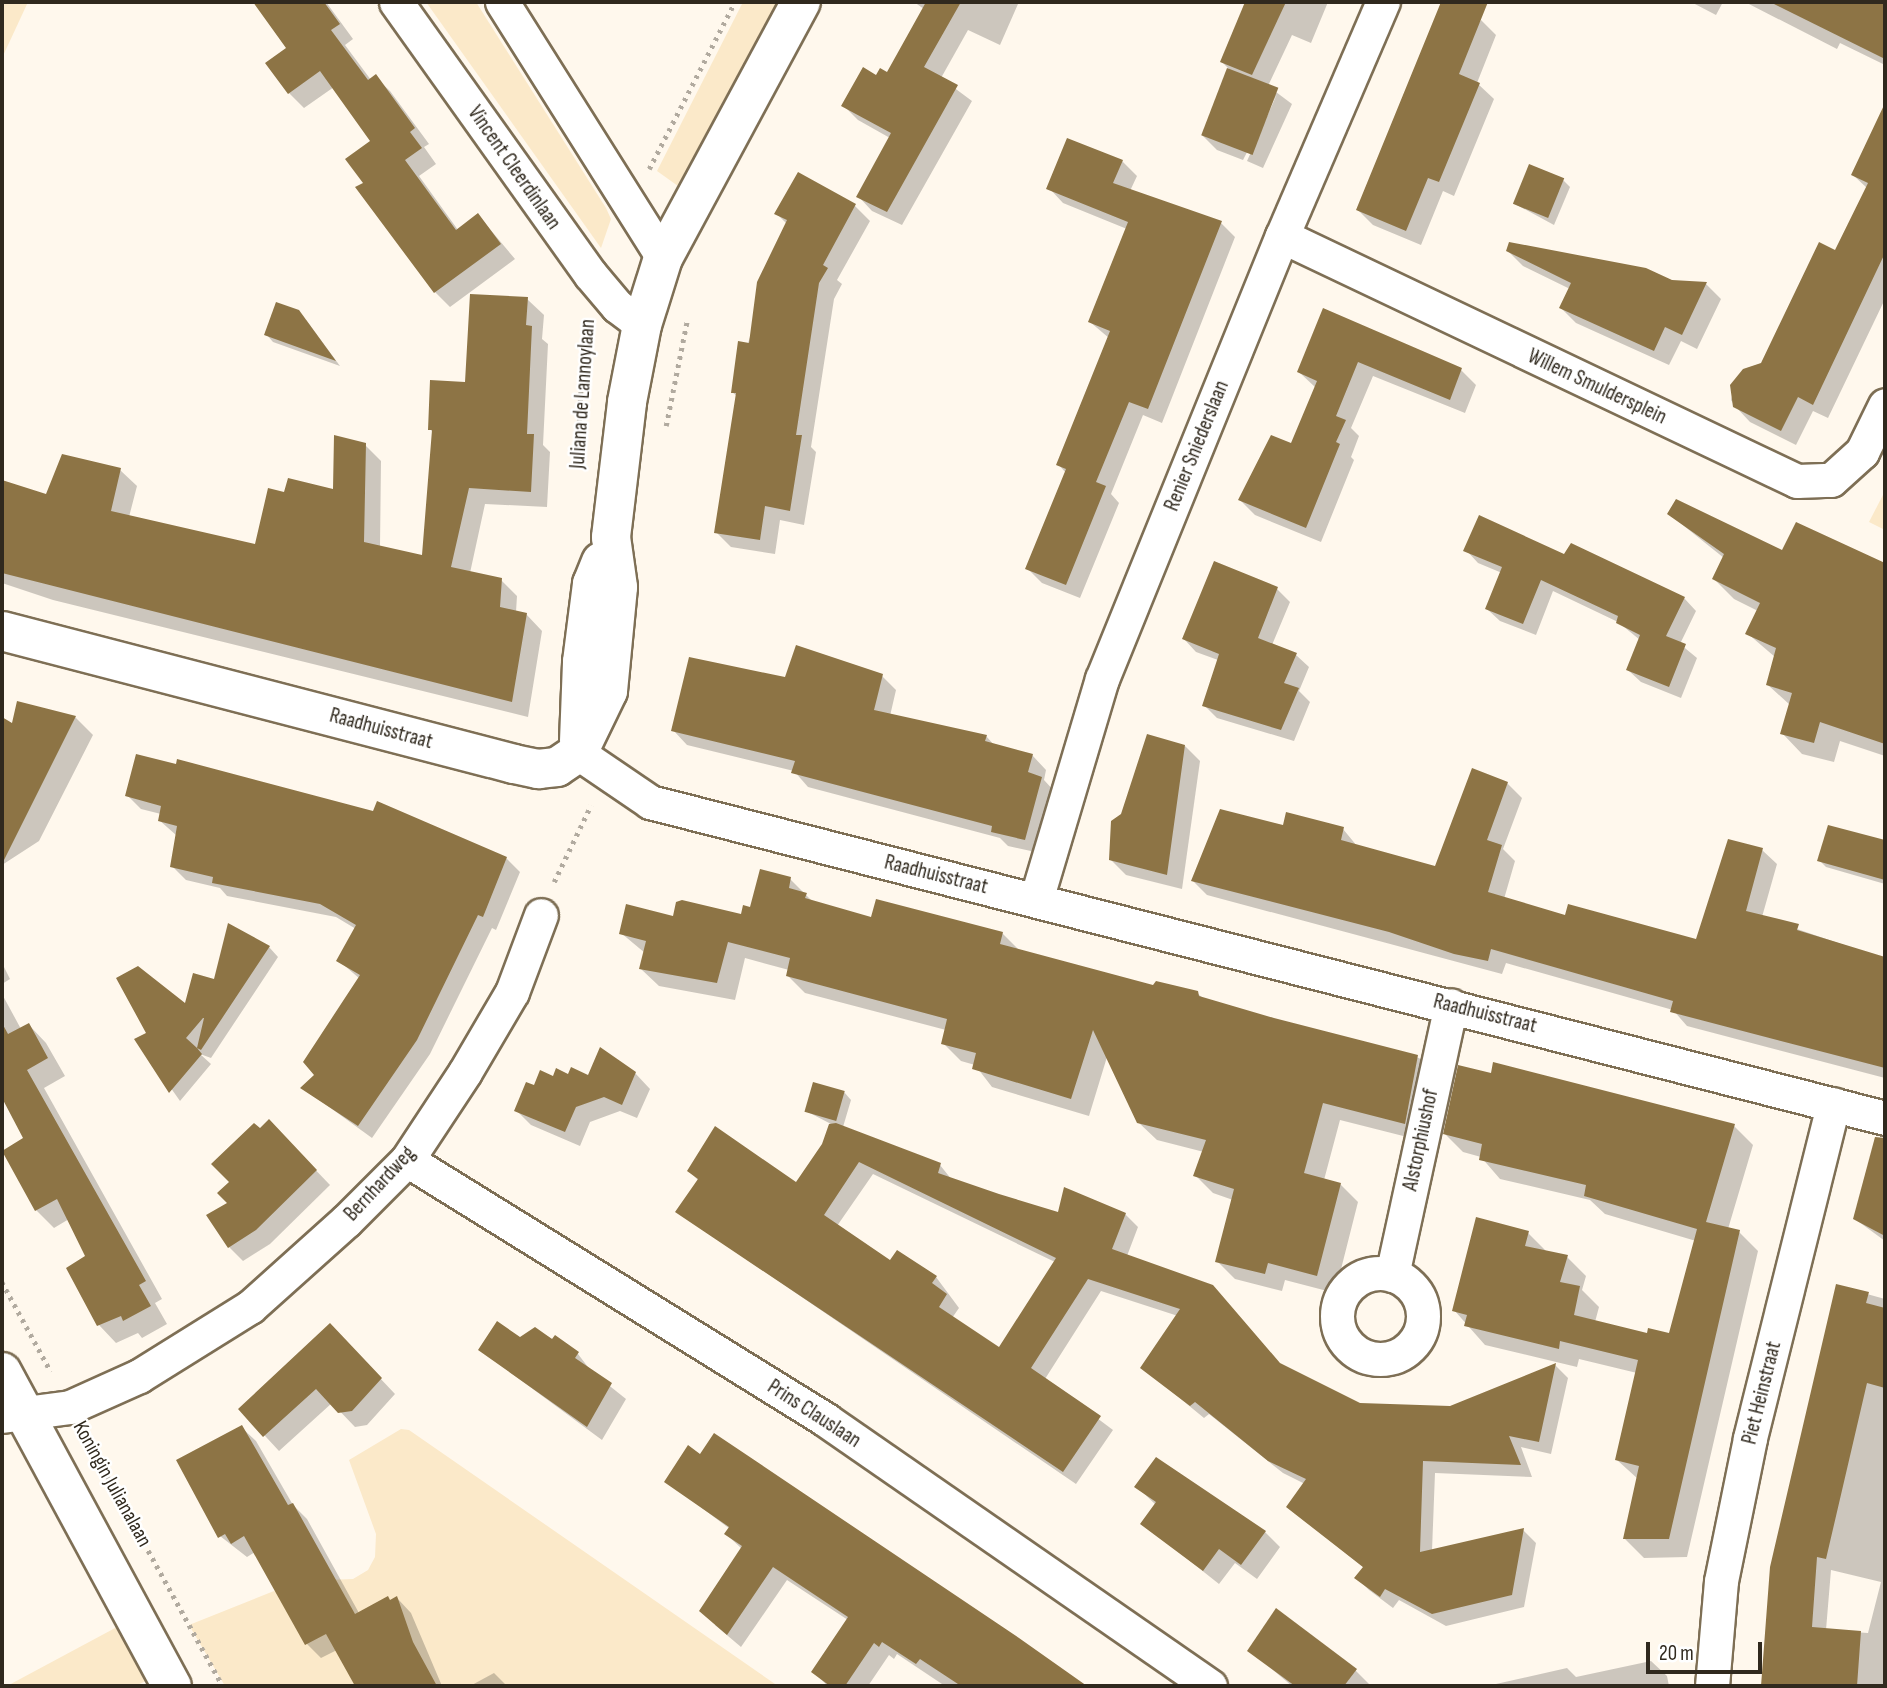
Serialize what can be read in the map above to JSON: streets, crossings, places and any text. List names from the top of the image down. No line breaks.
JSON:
{"streets":{"street":["Vincent Cleerdinlaan","Willem Smuldersplein","Juliana de Lannoylaan","Renier Sniederslaan","Raadhuisstraat","Alstorphiushof","Bernhardweg","Piet Heinstraat","Prins Clauslaan","Koningin Julianalaan"]},"crossings":[["Vincent Cleerdinlaan","Juliana de Lannoylaan"],["Willem Smuldersplein","Renier Sniederslaan"],["Juliana de Lannoylaan","Raadhuisstraat"],["Renier Sniederslaan","Raadhuisstraat"],["Raadhuisstraat","Alstorphiushof"],["Raadhuisstraat","Piet Heinstraat"],["Bernhardweg","Prins Clauslaan"],["Bernhardweg","Koningin Julianalaan"]],"scale_bar":"20 m"}
